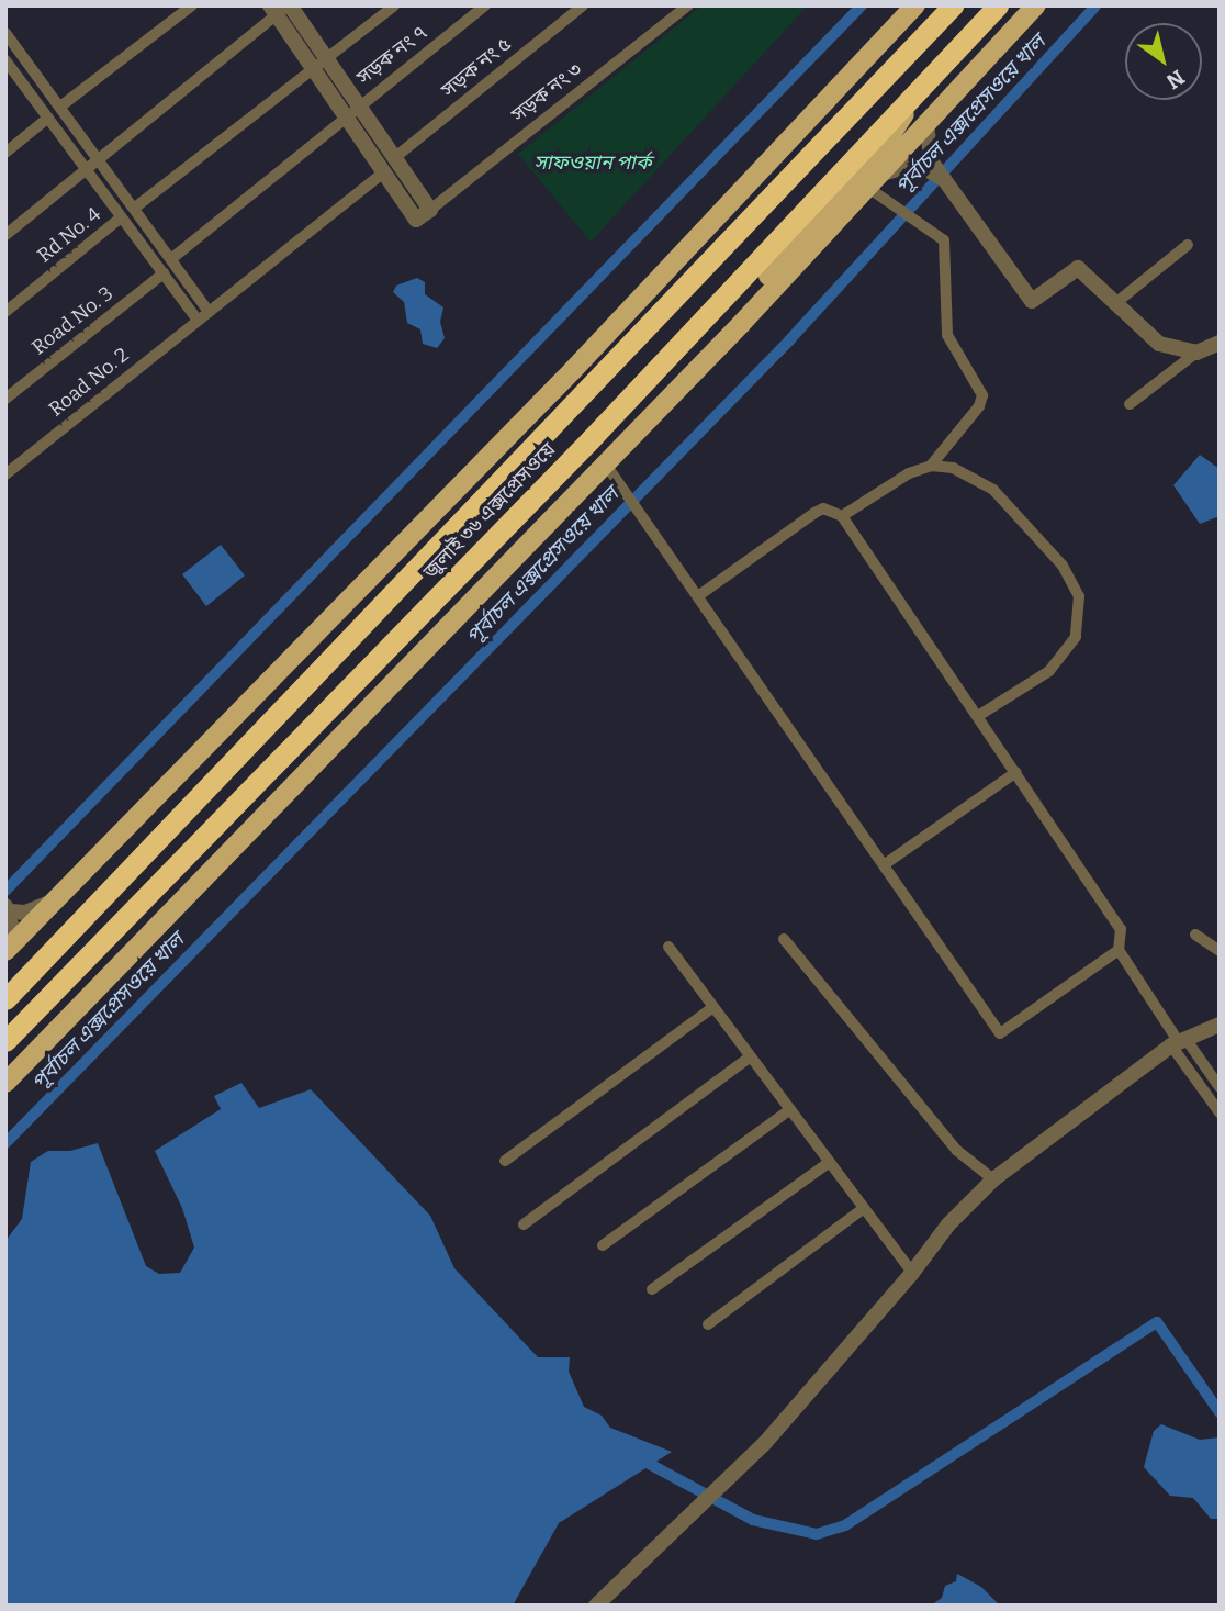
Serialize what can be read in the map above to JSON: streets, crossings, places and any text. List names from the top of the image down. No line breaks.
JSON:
{"streets":{"highway":["জুলাই ৩৬ এক্সপ্রেসওয়ে"],"street":["সড়ক নং ৭","সড়ক নং ৫","সড়ক নং ৩","Rd No. 4","Road No. 3","Road No. 2"]},"water":["পূর্বাচল এক্সপ্রেসওয়ে খাল"],"parks":["সাফওয়ান পার্ক"],"north":"bottom right"}
